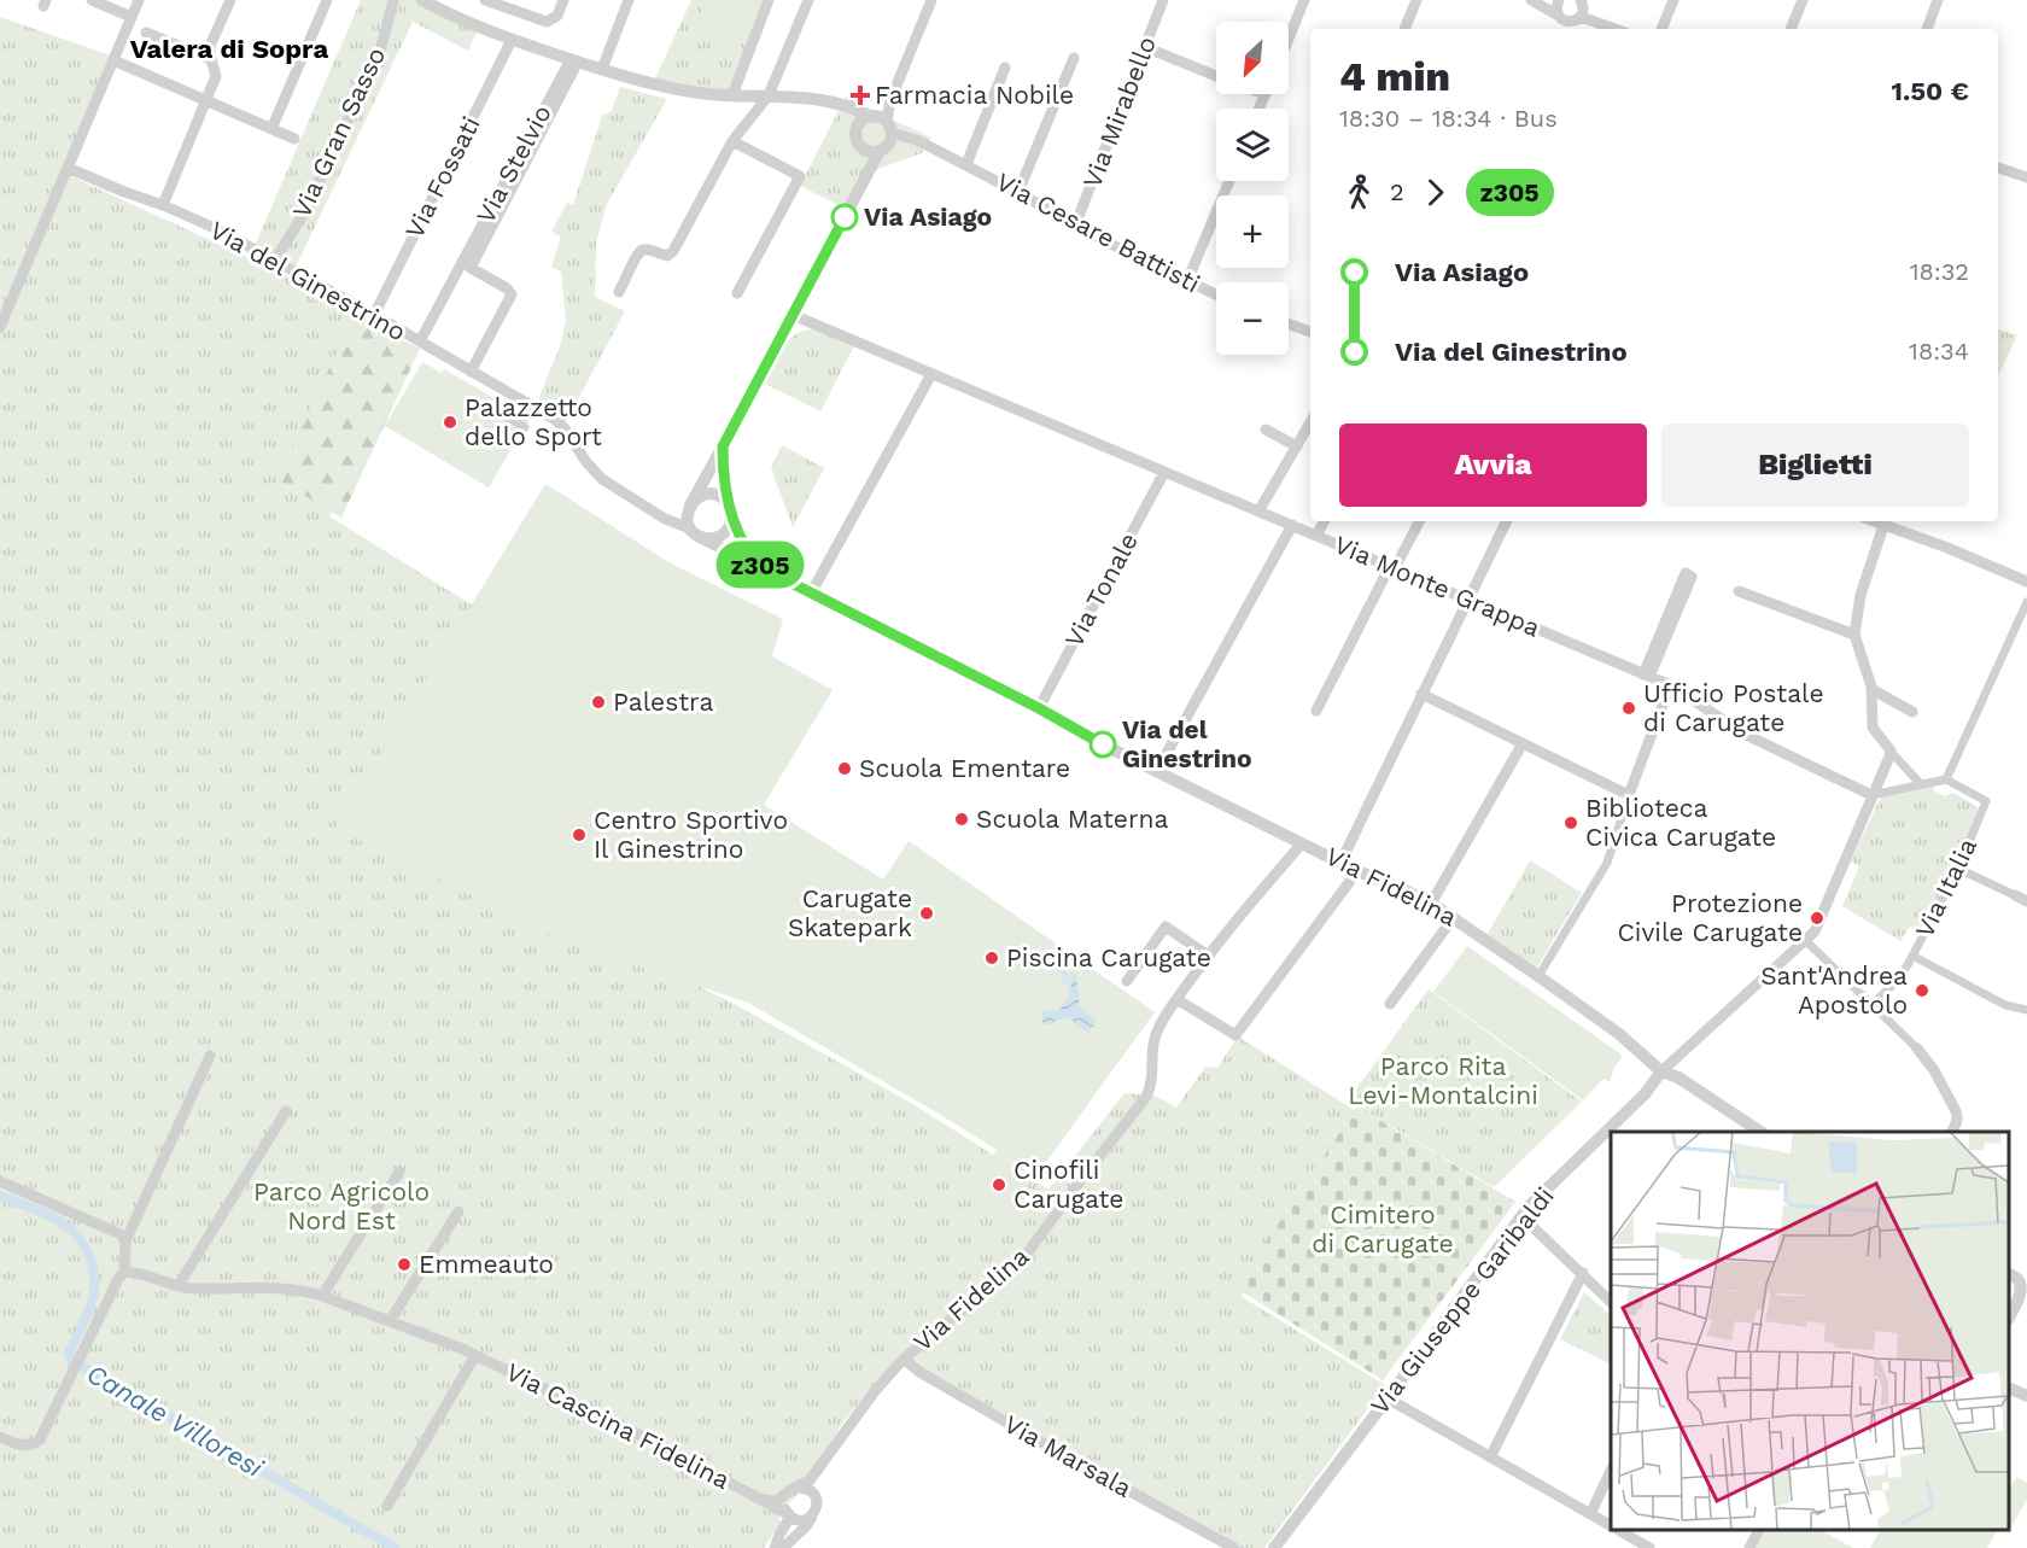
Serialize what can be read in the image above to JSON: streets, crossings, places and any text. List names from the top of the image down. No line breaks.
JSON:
{"streets":{"street":["Via Mirabello","Via Gran Sasso","Via Stelvio","Via Fossati","Via Cesare Battisti","Via del Ginestrino","Via Monte Grappa","Via Tonale","Via Fidelina","Via Italia","Via Giuseppe Garibaldi","Via Cascina Fidelina","Via Marsala"]},"crossings":[["Via Mirabello","Via Cesare Battisti"],["Via Gran Sasso","Via del Ginestrino"],["Via Stelvio","Via Cesare Battisti"],["Via Stelvio","Via del Ginestrino"],["Via Fossati","Via Cesare Battisti"],["Via Fossati","Via del Ginestrino"],["Via del Ginestrino","Via Tonale"],["Via del Ginestrino","Via Fidelina"],["Via Monte Grappa","Via Tonale"],["Via Monte Grappa","Via Giuseppe Garibaldi"],["Via Fidelina","Via Giuseppe Garibaldi"],["Via Fidelina","Via Cascina Fidelina"],["Via Fidelina","Via Marsala"]],"districts":["Valera di Sopra"],"water":["Canale Villoresi"],"parks":["Parco Rita Levi-Montalcini","Parco Agricolo Nord Est","Cimitero di Carugate"],"places":{"health":["Farmacia Nobile"],"other":["Via Asiago","Palazzetto dello Sport","Palestra","Ufficio Postale di Carugate","Via del Ginestrino","Scuola Ementare","Scuola Materna","Biblioteca Civica Carugate","Centro Sportivo Il Ginestrino","Carugate Skatepark","Protezione Civile Carugate","Piscina Carugate","Sant'Andrea Apostolo","Cinofili Carugate","Emmeauto"]},"lines":["bus line z305"],"north":"bottom left","page":{"on_map":"z305","map_buttons":["+","−"],"heading":["4 min","18:30 – 18:34 · Bus","1.50 €"],"legs":["2","z305"],"list":[{"name":"Via Asiago","value":"18:32"},{"name":"Via del Ginestrino","value":"18:34"}],"buttons":["Avvia","Biglietti"]}}
